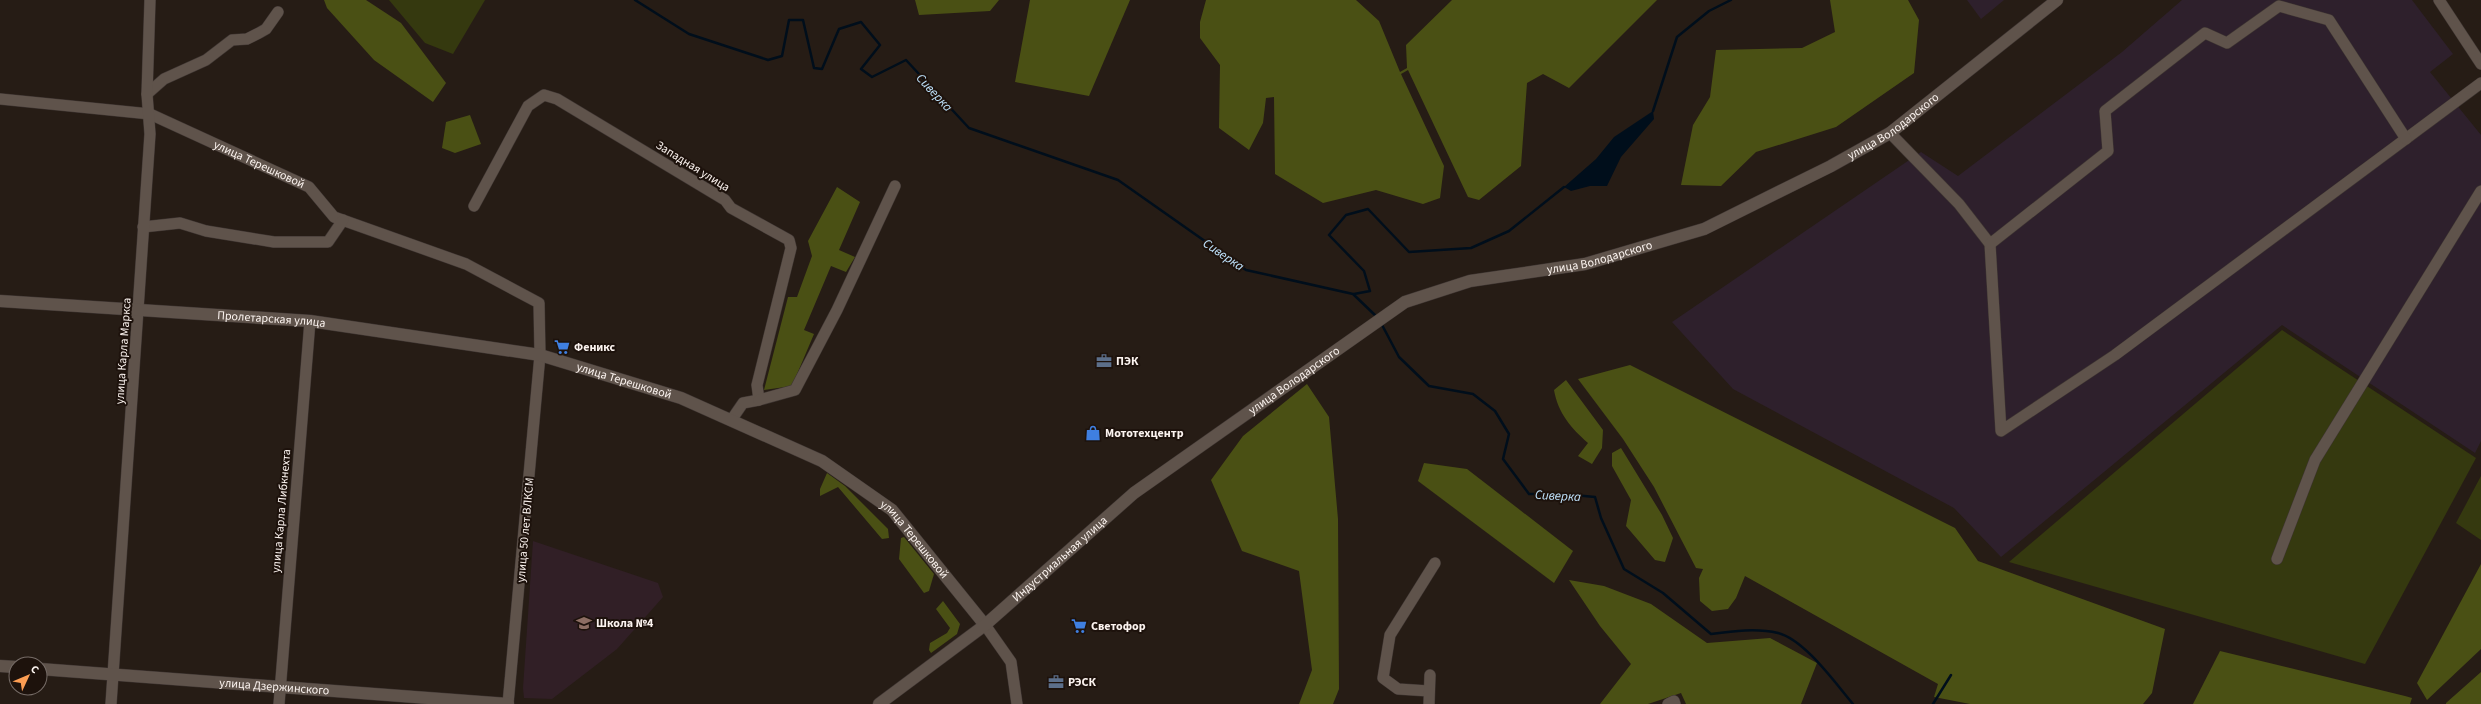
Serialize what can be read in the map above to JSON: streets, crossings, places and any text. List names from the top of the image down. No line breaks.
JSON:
{"streets":{"main road":["улица Володарского","улица Терешковой","Пролетарская улица","Индустриальная улица","улица Дзержинского"],"street":["Западная улица","улица Карла Маркса","улица Карла Либкнехта","улица 50 лет ВЛКСМ"]},"crossings":[["улица Володарского","Индустриальная улица"],["улица Терешковой","Пролетарская улица"],["улица Терешковой","улица Карла Маркса"],["улица Терешковой","улица 50 лет ВЛКСМ"],["улица Терешковой","Индустриальная улица"],["Пролетарская улица","улица Карла Маркса"],["Пролетарская улица","улица Карла Либкнехта"],["Пролетарская улица","улица 50 лет ВЛКСМ"],["улица Карла Маркса","улица Дзержинского"],["улица Карла Либкнехта","улица Дзержинского"],["улица 50 лет ВЛКСМ","улица Дзержинского"]],"water":["Сиверка"],"places":{"supermarket":["Феникс","Светофор"],"office":["ПЭК","РЭСК"],"shop":["Мототехцентр"],"school or university":["Школа №4"]},"north":"top right"}
